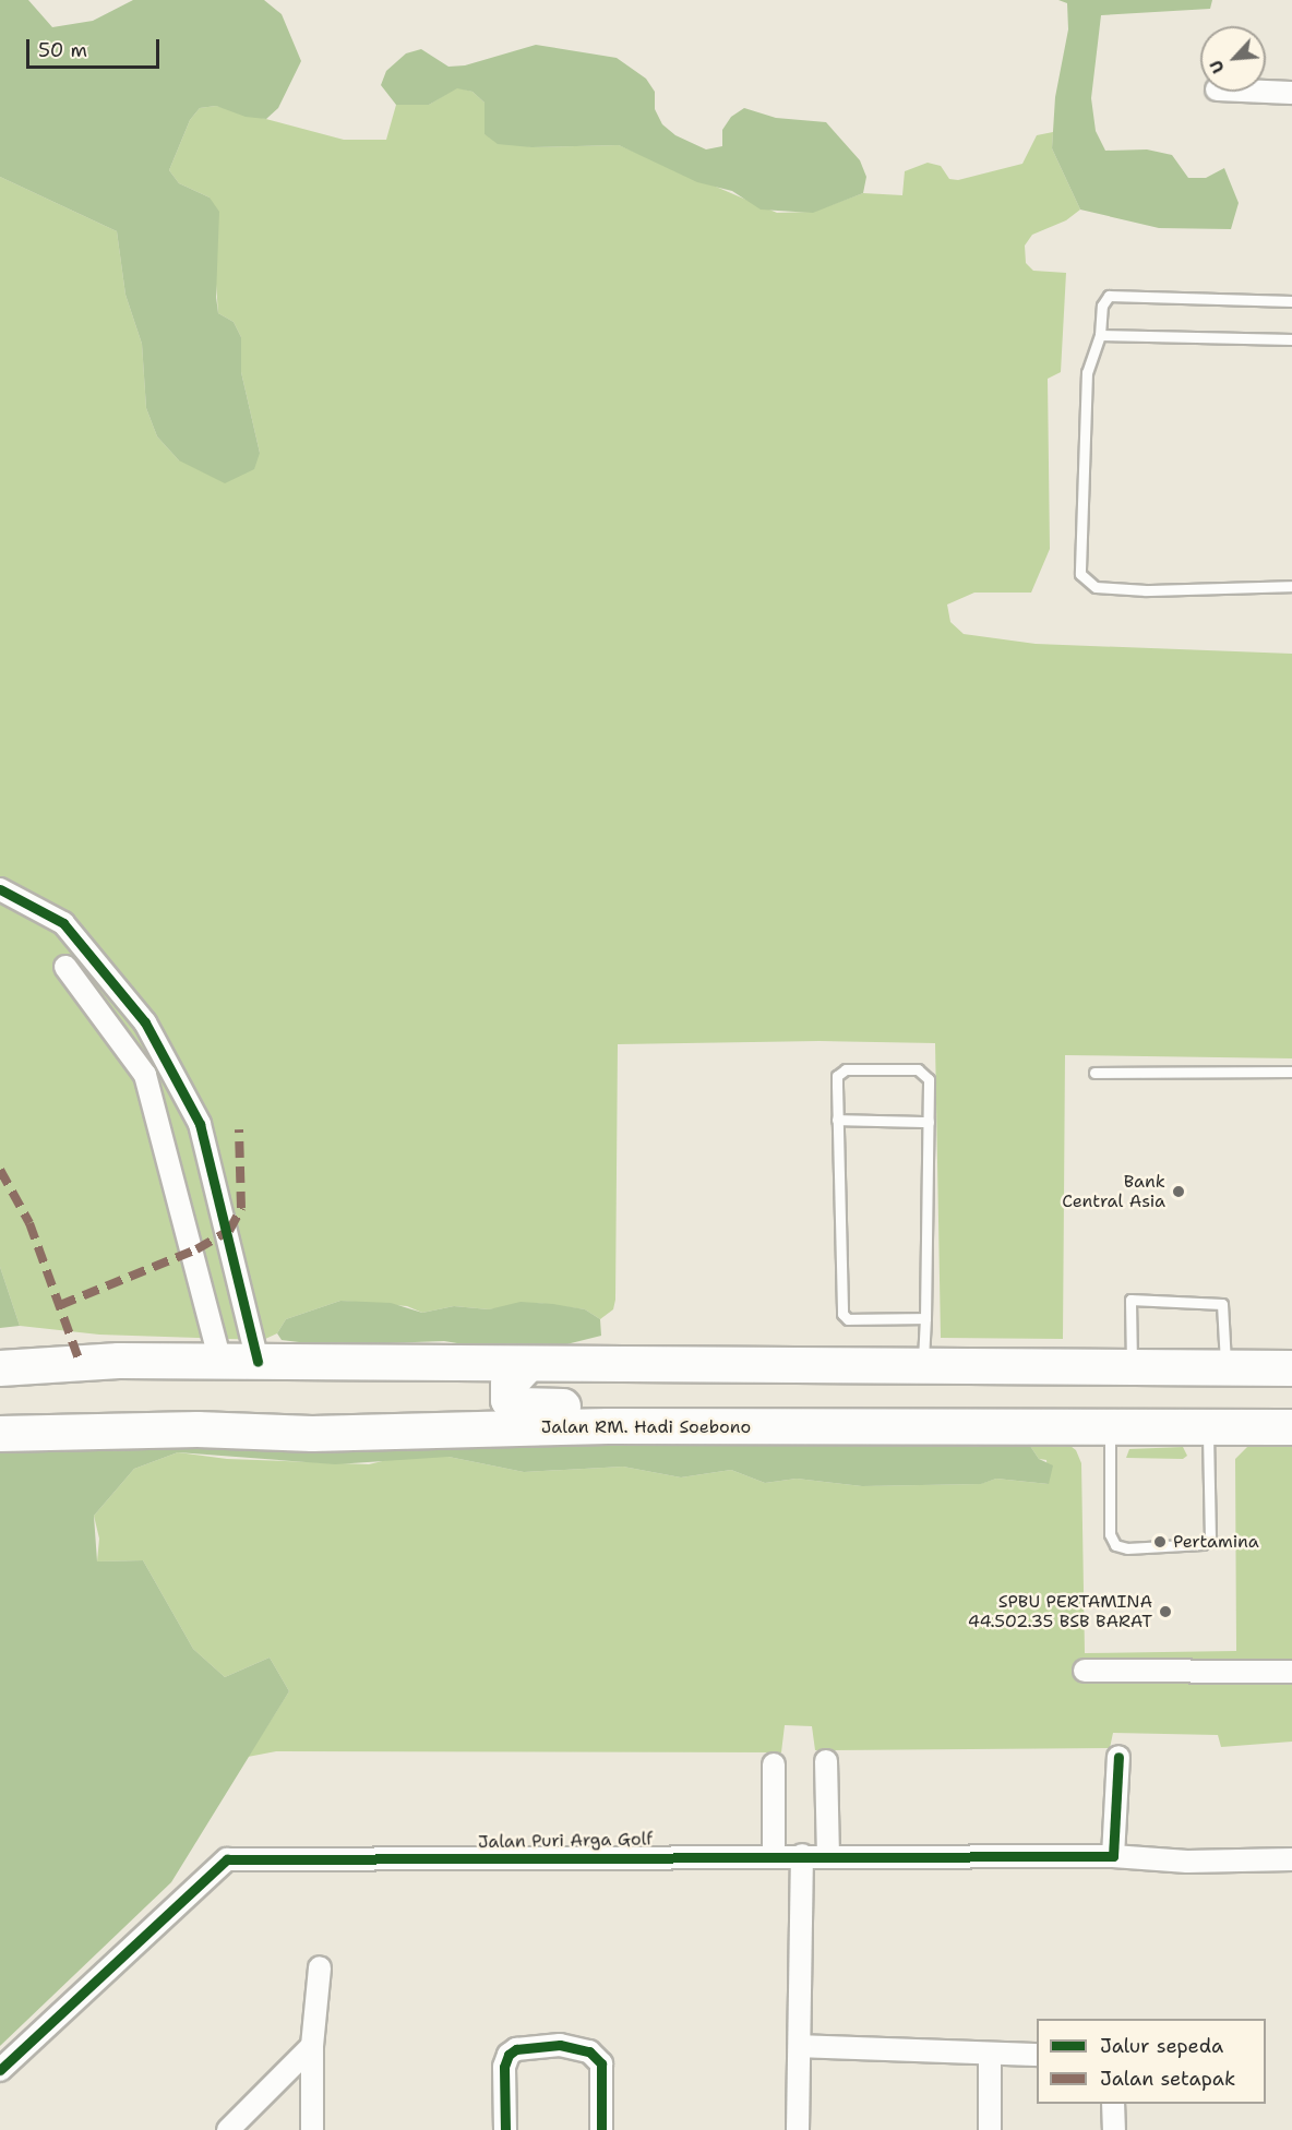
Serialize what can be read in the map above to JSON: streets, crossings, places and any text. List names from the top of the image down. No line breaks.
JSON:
{"streets":{"main road":["Jalan RM. Hadi Soebono"],"street":["Jalan Puri Arga Golf"]},"places":["Bank Central Asia","Pertamina","SPBU PERTAMINA 44.502.35 BSB BARAT"],"legend":["Jalur sepeda","Jalan setapak"],"scale_bar":"50 m","north":"bottom left"}
